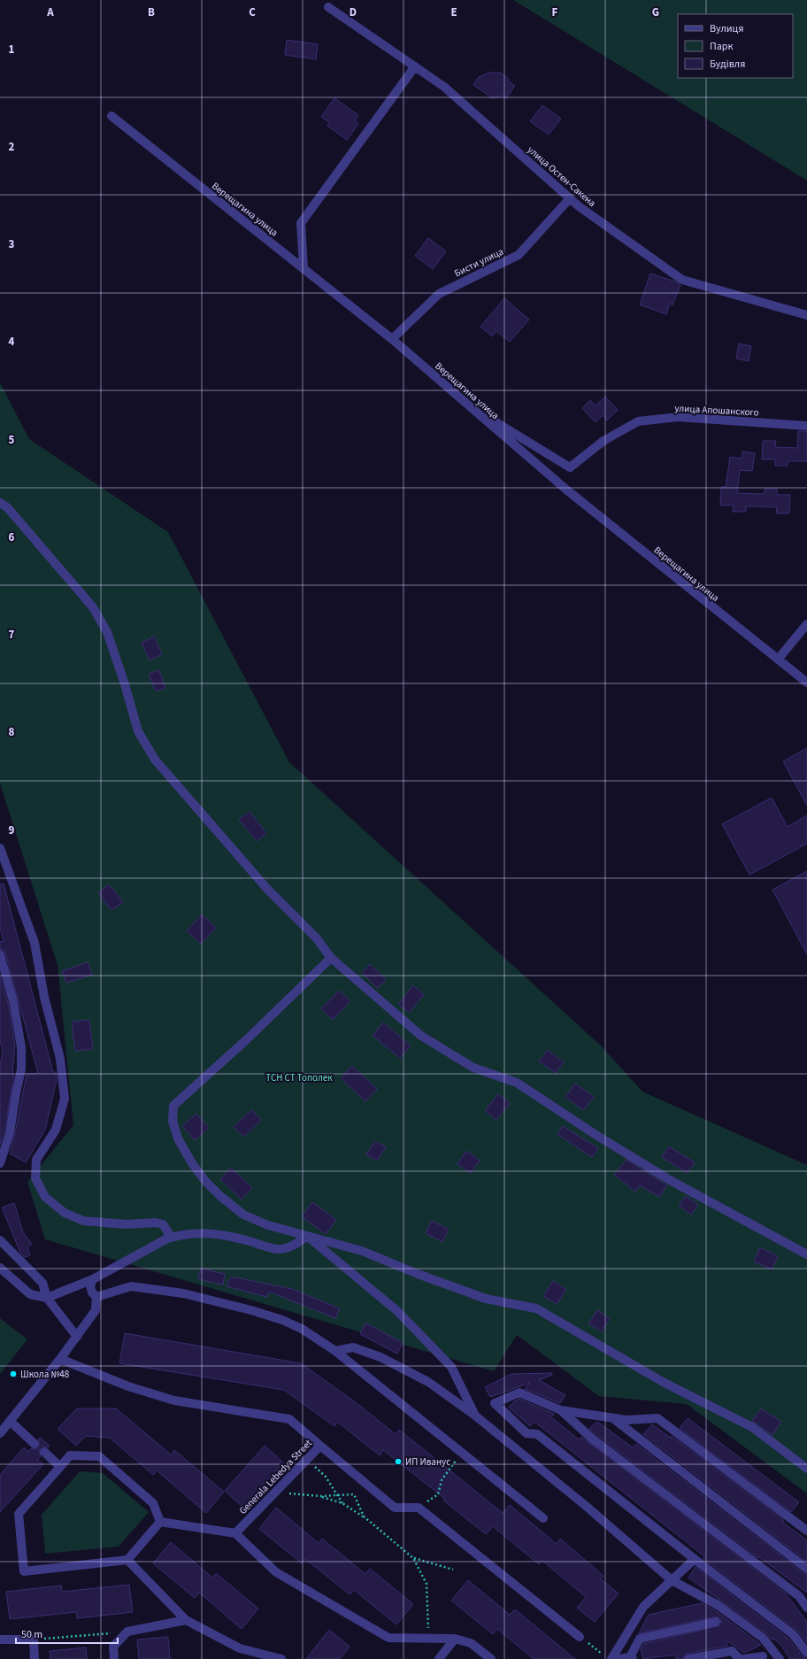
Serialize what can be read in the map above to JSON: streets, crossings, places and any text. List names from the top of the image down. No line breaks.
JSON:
{"streets":{"street":["улица Остен-Сакена","Верещагина улица","Бисти улица","улица Апошанского","Generala Lebedya Street"]},"crossings":[["улица Остен-Сакена","Бисти улица"],["Верещагина улица","Бисти улица"],["Верещагина улица","улица Апошанского"]],"parks":["ТСН СТ Тополек"],"places":["Школа №48","ИП Иванус"],"legend":["Вулиця","Парк","Будівля"],"scale_bar":"50 m","grid":{"columns":["A","B","C","D","E","F","G"],"rows":["1","2","3","4","5","6","7","8","9"]}}
